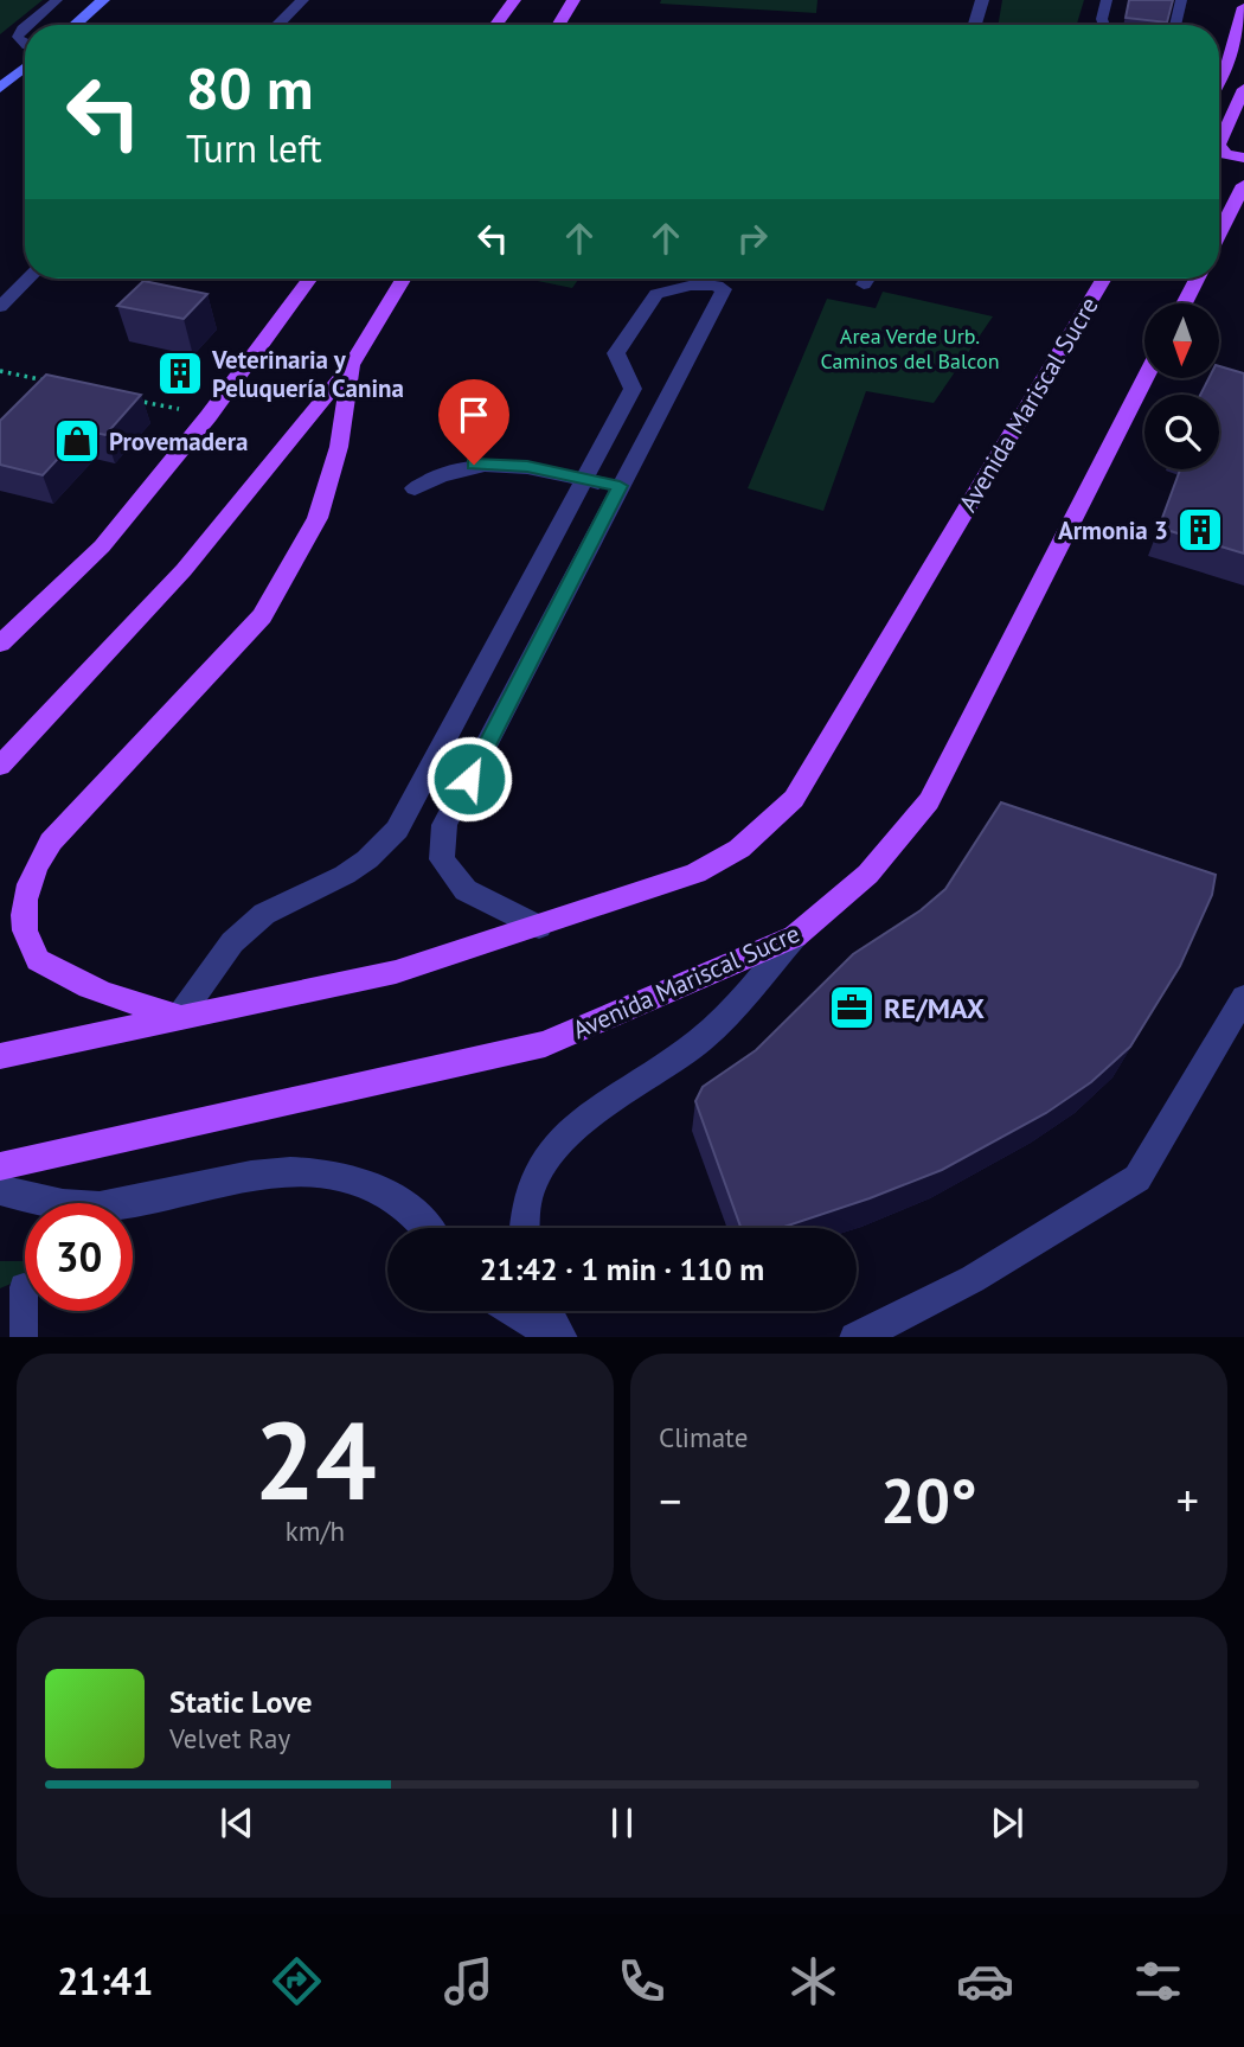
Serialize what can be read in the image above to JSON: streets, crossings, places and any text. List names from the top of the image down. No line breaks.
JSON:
{"streets":{"main road":["Avenida Mariscal Sucre"]},"parks":["Area Verde Urb. Caminos del Balcon"],"places":{"building":["Veterinaria y Peluquería Canina","Armonia 3"],"shop":["Provemadera"],"office":["RE/MAX"]},"north":"bottom","page":{"turn":["80 m","Turn left"],"limit":"30","trip":"21:42 · 1 min · 110 m","tile":[["24","km/h"],"Climate"],"heat":["−","20°","+"],"song":["Static Love","Velvet Ray"],"tabs":"21:41"}}
